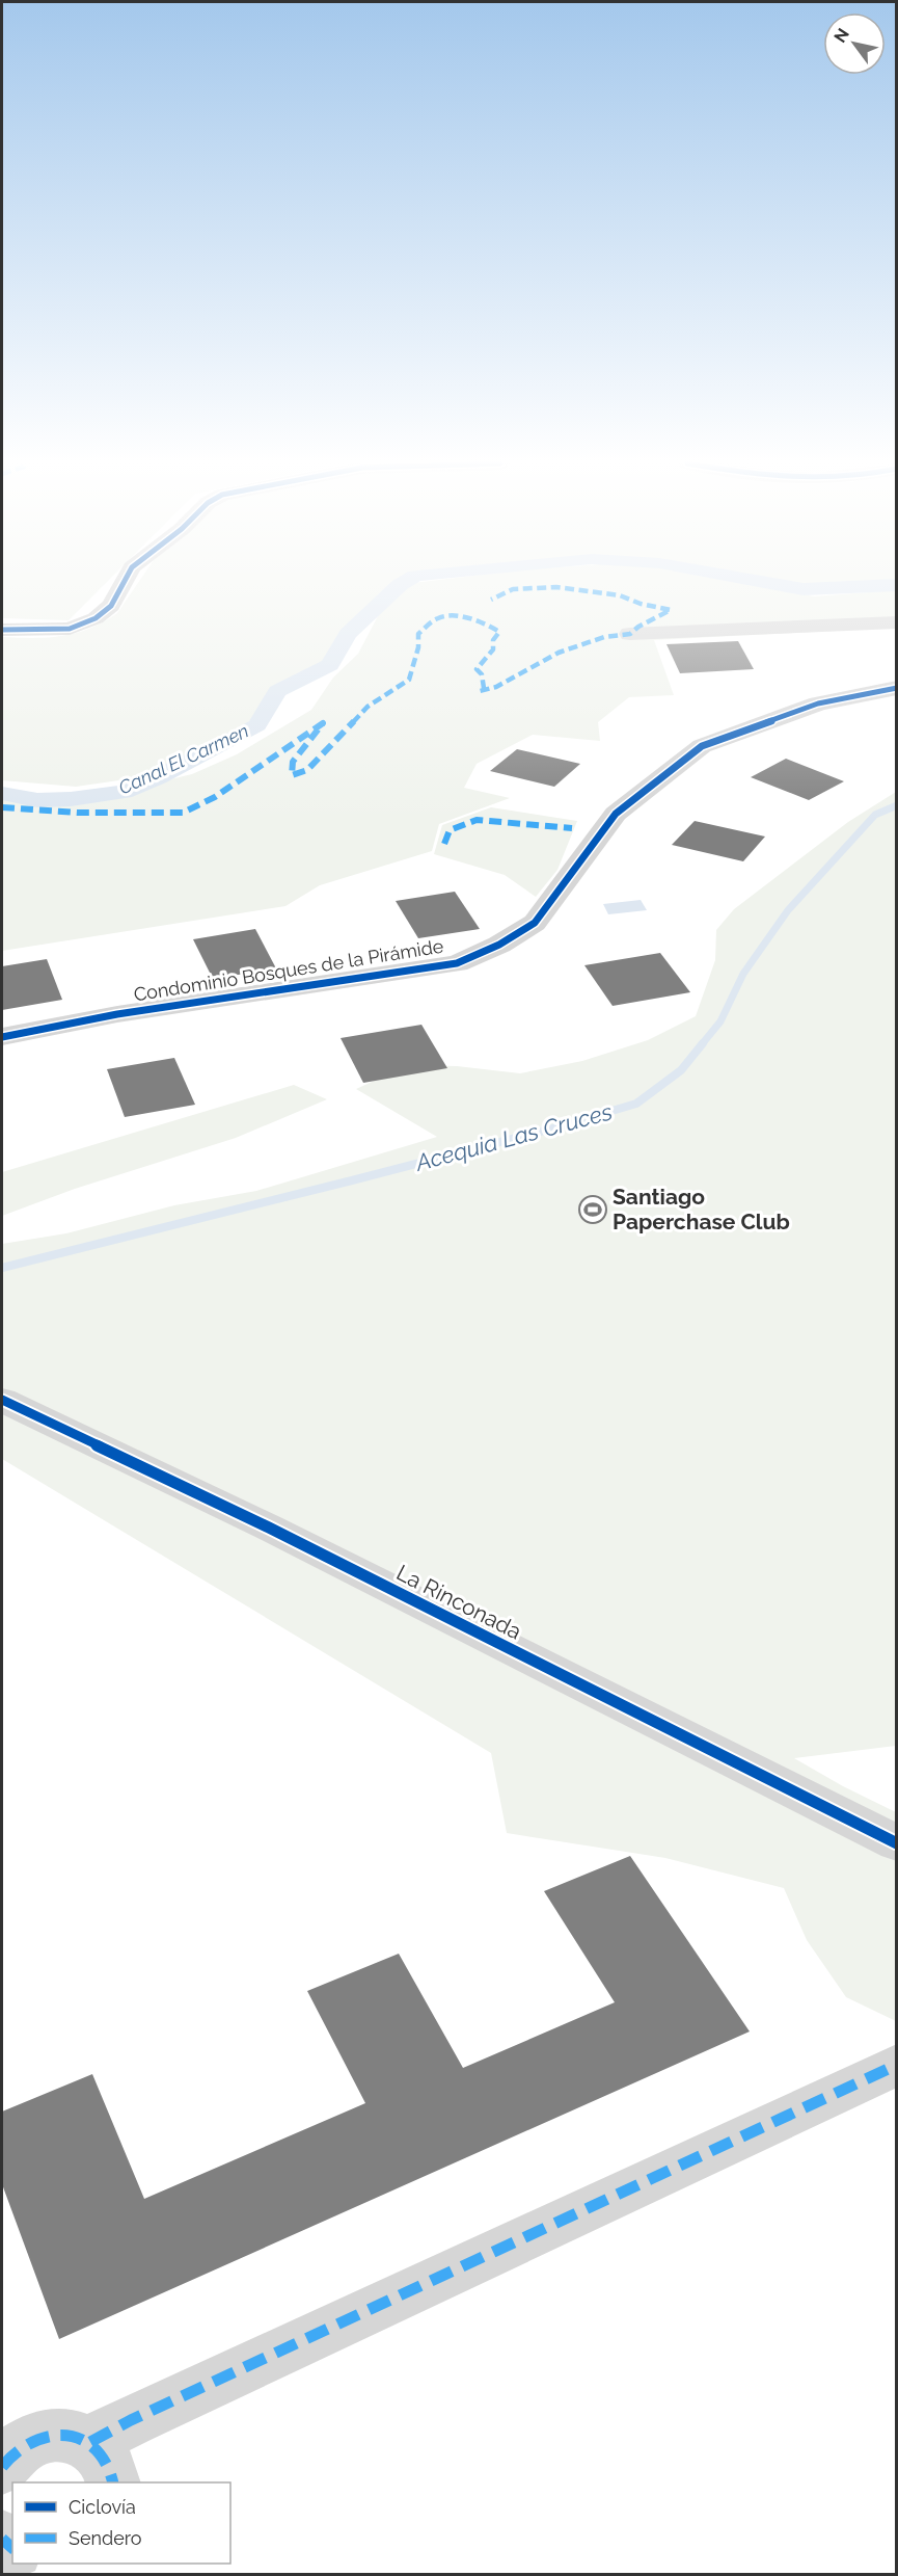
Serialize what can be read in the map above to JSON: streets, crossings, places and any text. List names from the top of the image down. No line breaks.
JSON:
{"streets":{"street":["Condominio Bosques de la Pirámide","La Rinconada"]},"water":["Canal El Carmen","Acequia Las Cruces"],"places":{"sports":["Santiago Paperchase Club"]},"legend":["Ciclovía","Sendero"],"north":"top left"}
